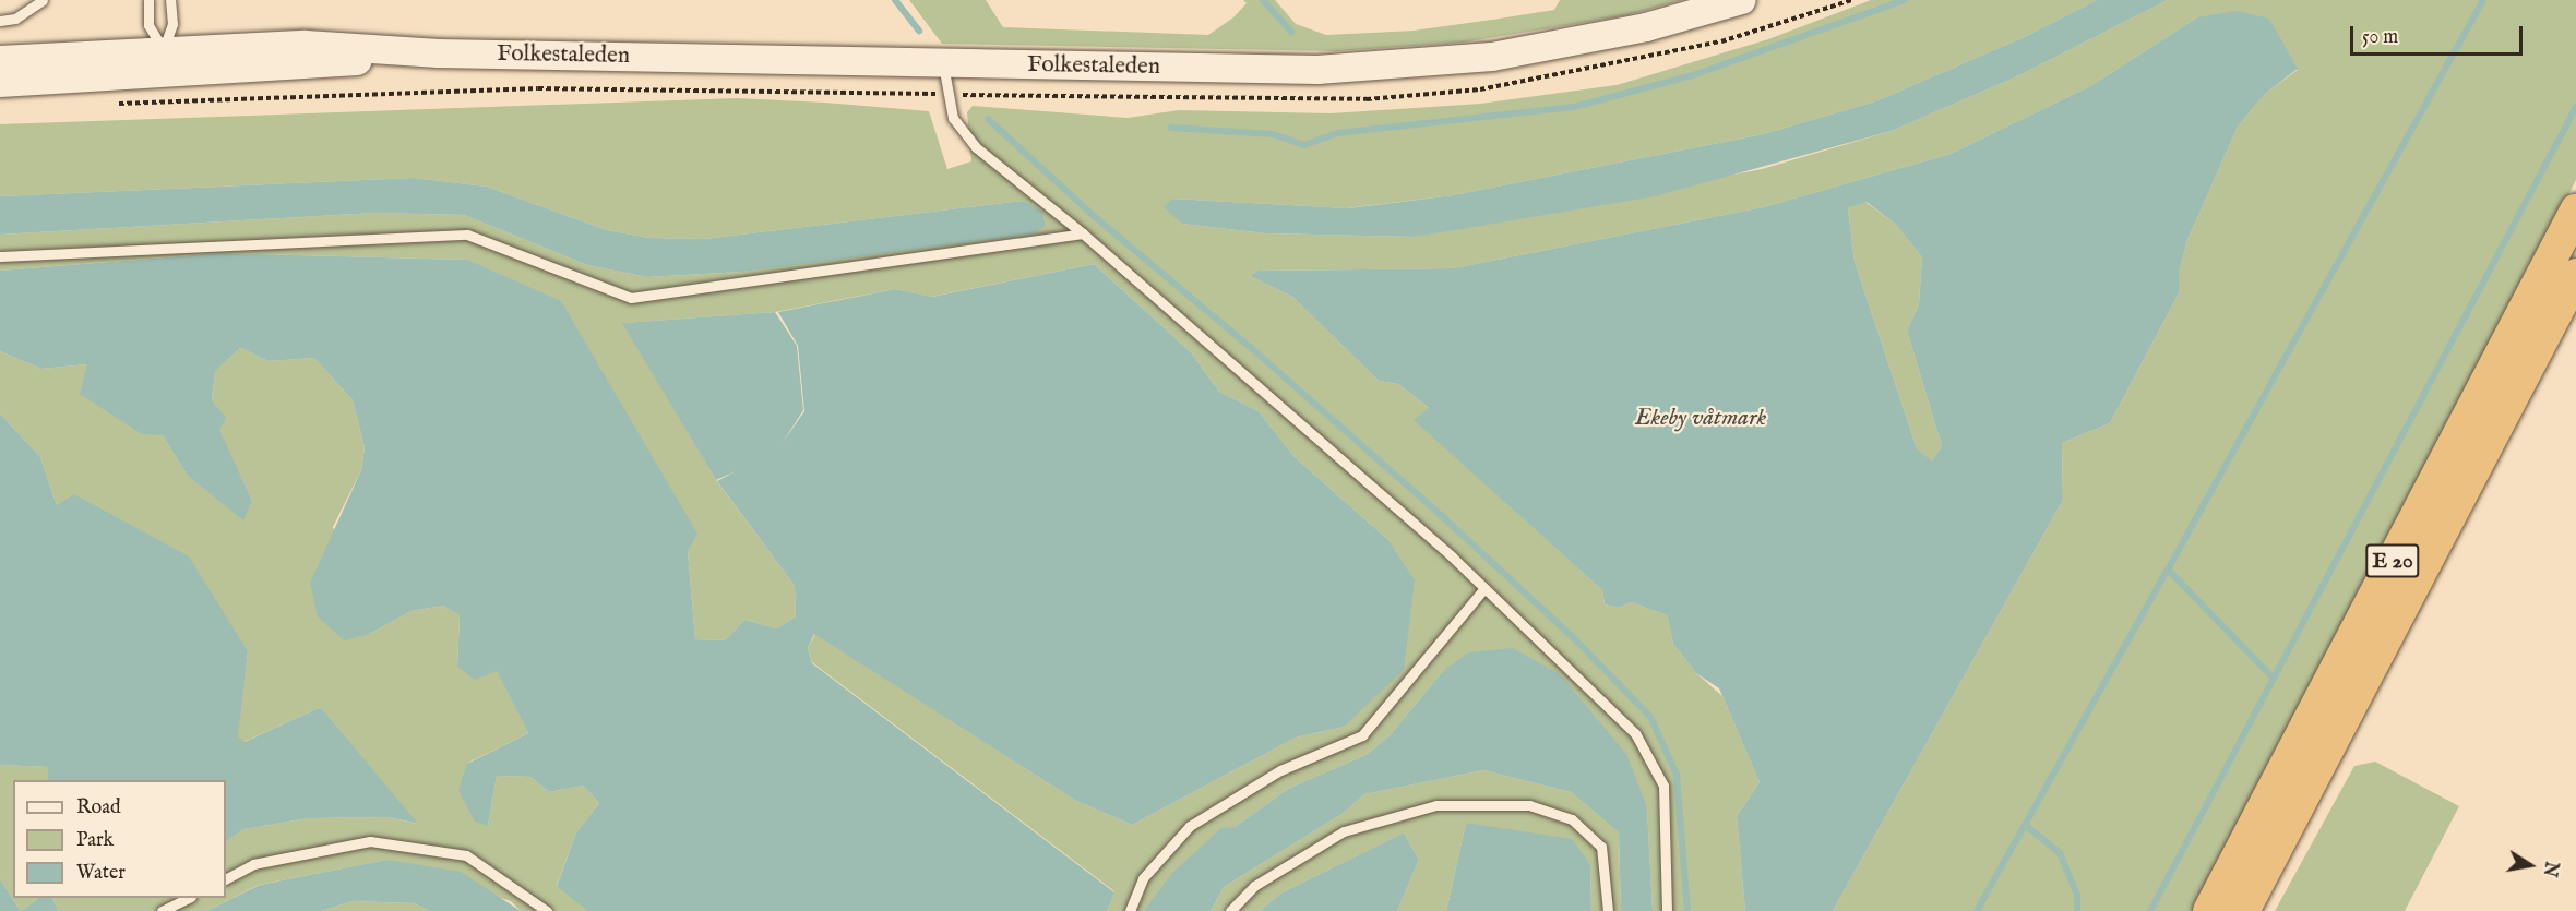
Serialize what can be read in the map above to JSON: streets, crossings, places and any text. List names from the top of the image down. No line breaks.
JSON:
{"streets":{"highway":["E 20"],"main road":["Folkestaleden"]},"water":["Ekeby våtmark"],"legend":["Road","Park","Water"],"scale_bar":"50 m","north":"right"}
